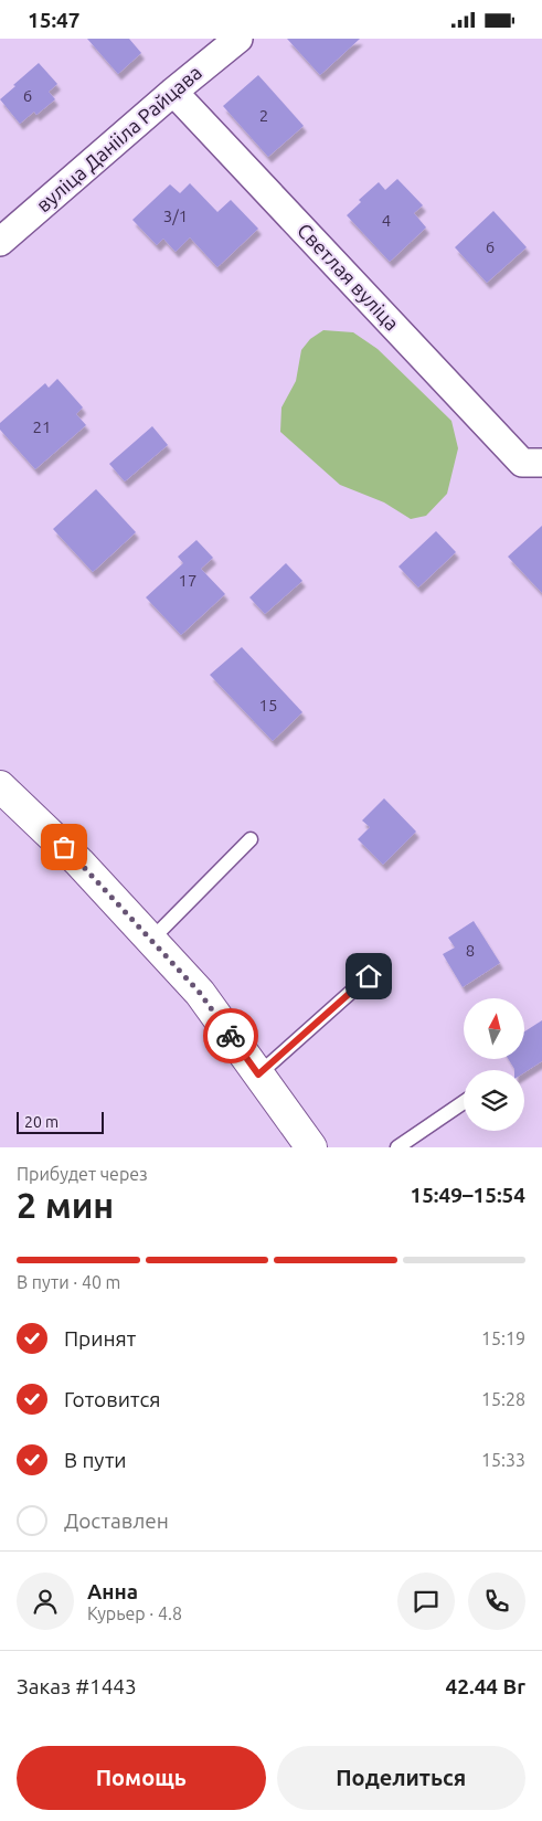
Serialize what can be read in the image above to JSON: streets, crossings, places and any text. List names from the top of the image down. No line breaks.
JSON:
{"streets":{"street":["вуліца Данііла Райцава","Светлая вуліца"]},"crossings":[["вуліца Данііла Райцава","Светлая вуліца"]],"house_numbers":["6","2","3/1","4","6","21","17","15","8"],"scale_bar":"20 m","north":"top","page":{"status":"15:47","scale":"20 m","heading":["2 мин","Прибудет через","15:49–15:54"],"panel":["Анна","Курьер · 4.8","Заказ #1443","42.44 Br"],"bar":"В пути · 40 m","list":[["Принят","15:19"],["Готовится","15:28"],["В пути","15:33"],"Доставлен"],"buttons":["Помощь","Поделиться"]}}
